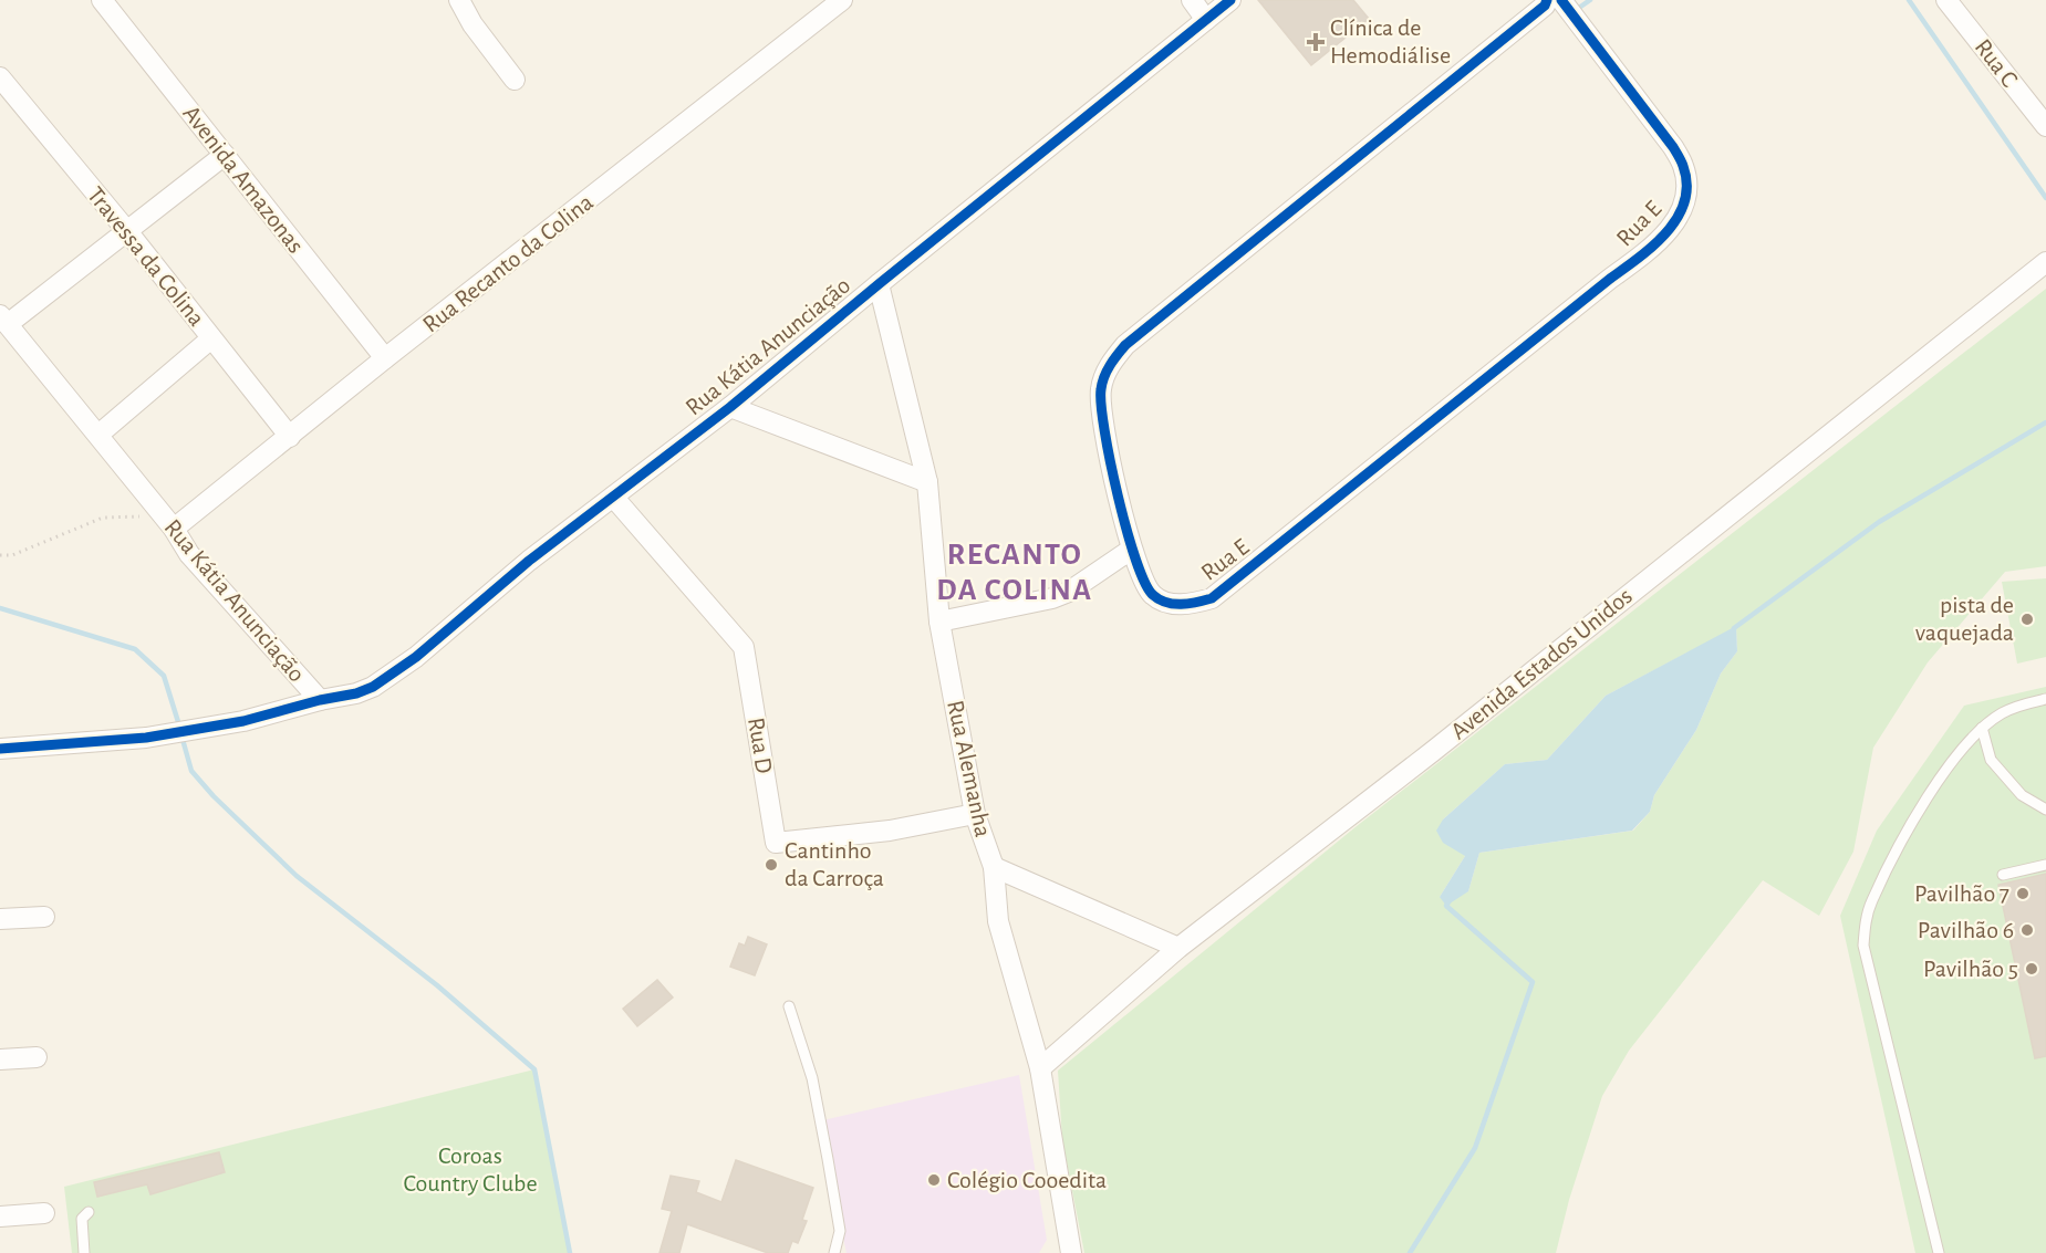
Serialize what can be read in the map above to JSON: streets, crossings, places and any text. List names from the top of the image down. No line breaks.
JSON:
{"streets":{"street":["Rua C","Avenida Amazonas","Rua E","Travessa da Colina","Rua Recanto da Colina","Rua Kátia Anunciação","Avenida Estados Unidos","Rua D","Rua Alemanha"]},"crossings":[["Avenida Amazonas","Rua Recanto da Colina"],["Travessa da Colina","Rua Recanto da Colina"],["Rua Recanto da Colina","Rua Kátia Anunciação"],["Rua Kátia Anunciação","Rua D"],["Rua Kátia Anunciação","Rua Alemanha"],["Avenida Estados Unidos","Rua Alemanha"],["Rua D","Rua Alemanha"]],"districts":["RECANTO DA COLINA"],"parks":["Coroas Country Clube"],"places":{"health":["Clínica de Hemodiálise"],"other":["pista de vaquejada","Cantinho da Carroça","Pavilhão 7","Pavilhão 6","Pavilhão 5","Colégio Cooedita"]}}
